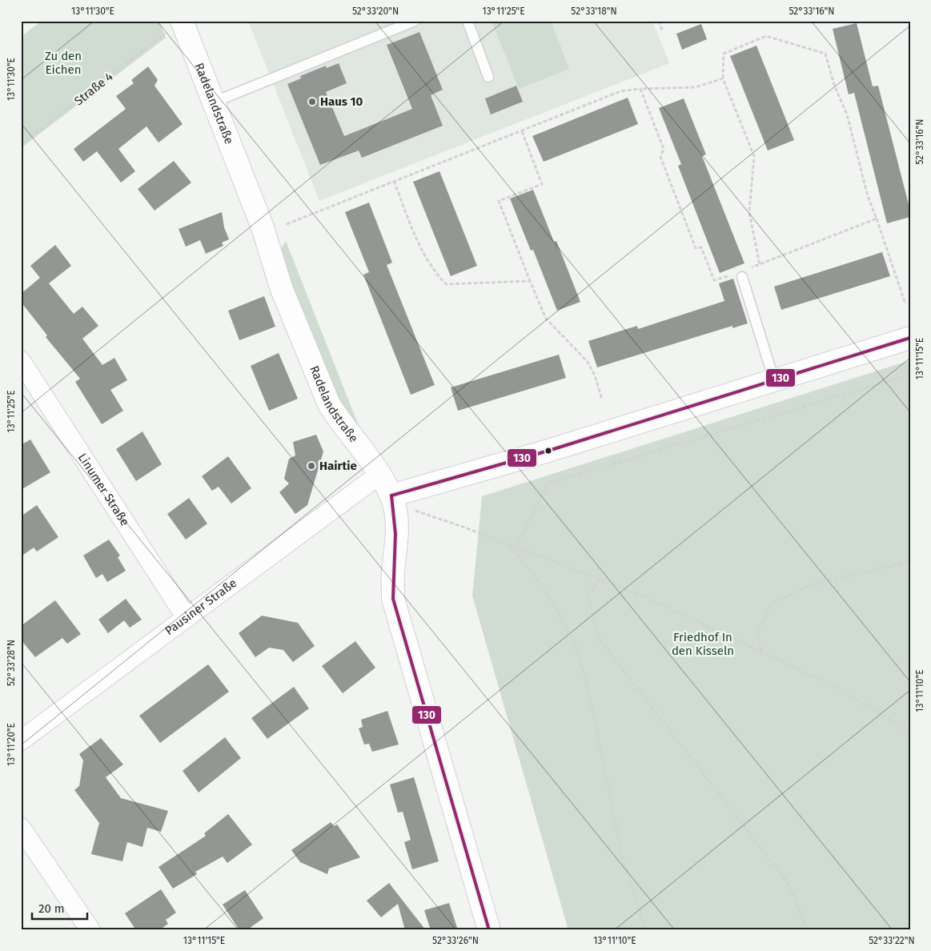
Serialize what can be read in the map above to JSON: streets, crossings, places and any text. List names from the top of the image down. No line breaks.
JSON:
{"streets":{"street":["Radelandstraße","Linumer Straße","Pausiner Straße"],"path":["Straße 4"]},"crossings":[["Straße 4","Radelandstraße"],["Radelandstraße","Pausiner Straße"],["Linumer Straße","Pausiner Straße"]],"parks":["Zu den Eichen","Friedhof In den Kisseln"],"places":["Haus 10","Hairtie"],"lines":["transit line 130"],"scale_bar":"20 m","coordinates":["13°11'30\"E","52°33'20\"N","13°11'25\"E","52°33'18\"N","52°33'16\"N","13°11'15\"E","52°33'28\"N","13°11'10\"E","13°11'20\"E","52°33'26\"N","52°33'22\"N"]}
